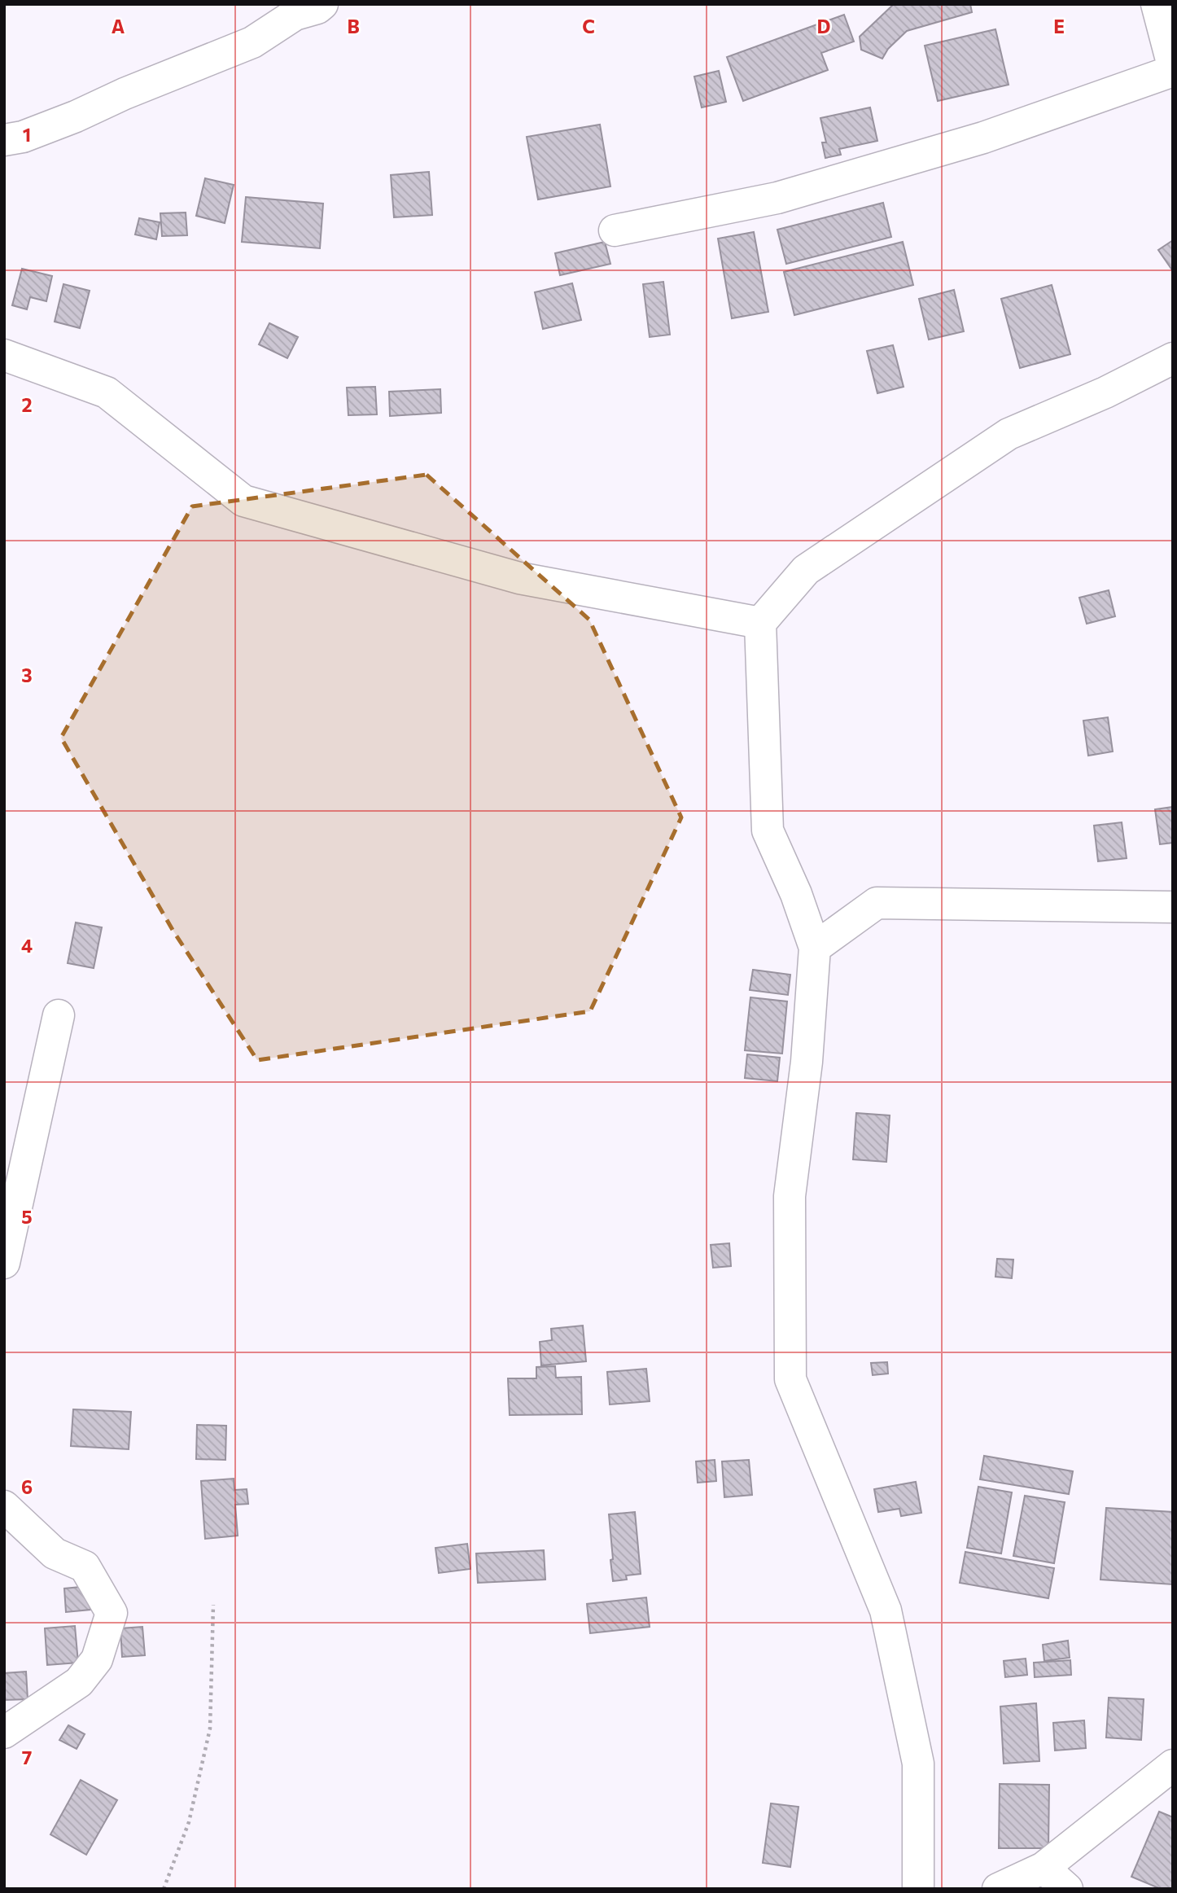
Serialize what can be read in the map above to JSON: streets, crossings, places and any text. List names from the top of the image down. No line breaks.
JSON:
{"grid":{"columns":["A","B","C","D","E"],"rows":["1","2","3","4","5","6","7"]}}
